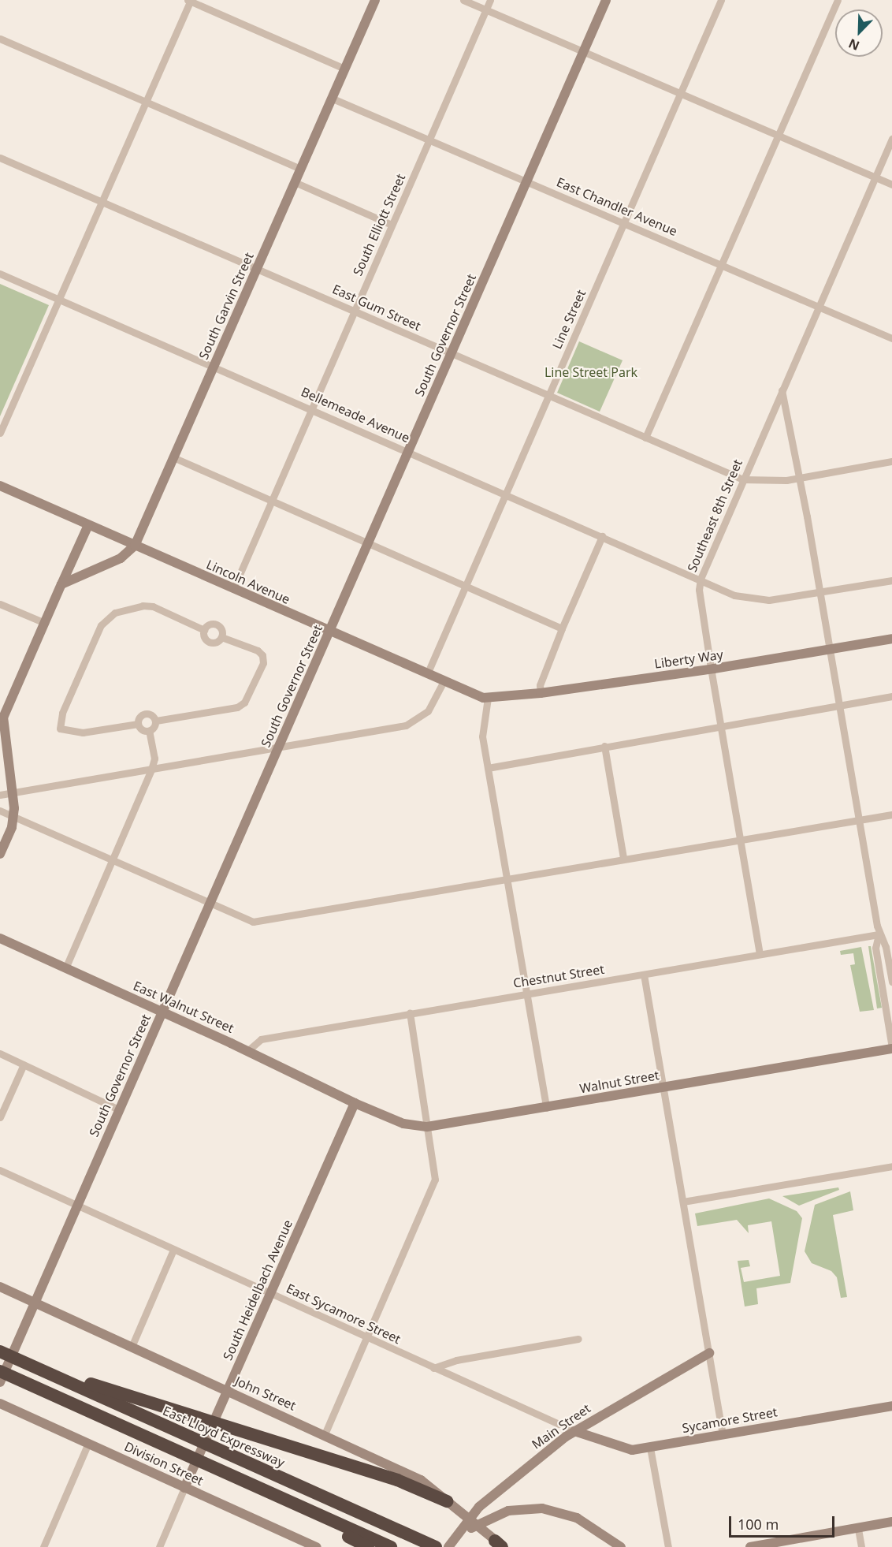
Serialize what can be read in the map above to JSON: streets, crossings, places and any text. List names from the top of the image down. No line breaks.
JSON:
{"streets":{"highway":["East Lloyd Expressway"],"street":["East Chandler Avenue","South Elliott Street","South Garvin Street","East Gum Street","Line Street","South Governor Street","Bellemeade Avenue","Southeast 8th Street","Lincoln Avenue","Liberty Way","Chestnut Street","East Walnut Street","Walnut Street","South Heidelbach Avenue","East Sycamore Street","John Street","Sycamore Street","Main Street","Division Street"]},"crossings":[["East Chandler Avenue","South Elliott Street"],["East Chandler Avenue","South Garvin Street"],["East Chandler Avenue","Line Street"],["East Chandler Avenue","South Governor Street"],["East Chandler Avenue","Southeast 8th Street"],["South Elliott Street","East Gum Street"],["South Elliott Street","Bellemeade Avenue"],["South Elliott Street","Lincoln Avenue"],["South Garvin Street","East Gum Street"],["South Garvin Street","Bellemeade Avenue"],["South Garvin Street","Lincoln Avenue"],["East Gum Street","Line Street"],["East Gum Street","South Governor Street"],["East Gum Street","Southeast 8th Street"],["Line Street","Bellemeade Avenue"],["Line Street","Lincoln Avenue"],["South Governor Street","Bellemeade Avenue"],["South Governor Street","Lincoln Avenue"],["South Governor Street","East Walnut Street"],["South Governor Street","East Sycamore Street"],["South Governor Street","John Street"],["Bellemeade Avenue","Southeast 8th Street"],["Southeast 8th Street","Liberty Way"],["Southeast 8th Street","Chestnut Street"],["Lincoln Avenue","Liberty Way"],["Chestnut Street","East Walnut Street"],["East Walnut Street","Walnut Street"],["East Walnut Street","South Heidelbach Avenue"],["Walnut Street","South Heidelbach Avenue"],["South Heidelbach Avenue","East Sycamore Street"],["South Heidelbach Avenue","John Street"],["South Heidelbach Avenue","Division Street"],["East Sycamore Street","Sycamore Street"],["East Sycamore Street","Main Street"],["John Street","Main Street"],["Sycamore Street","Main Street"]],"parks":["Line Street Park"],"scale_bar":"100 m","north":"bottom left"}
